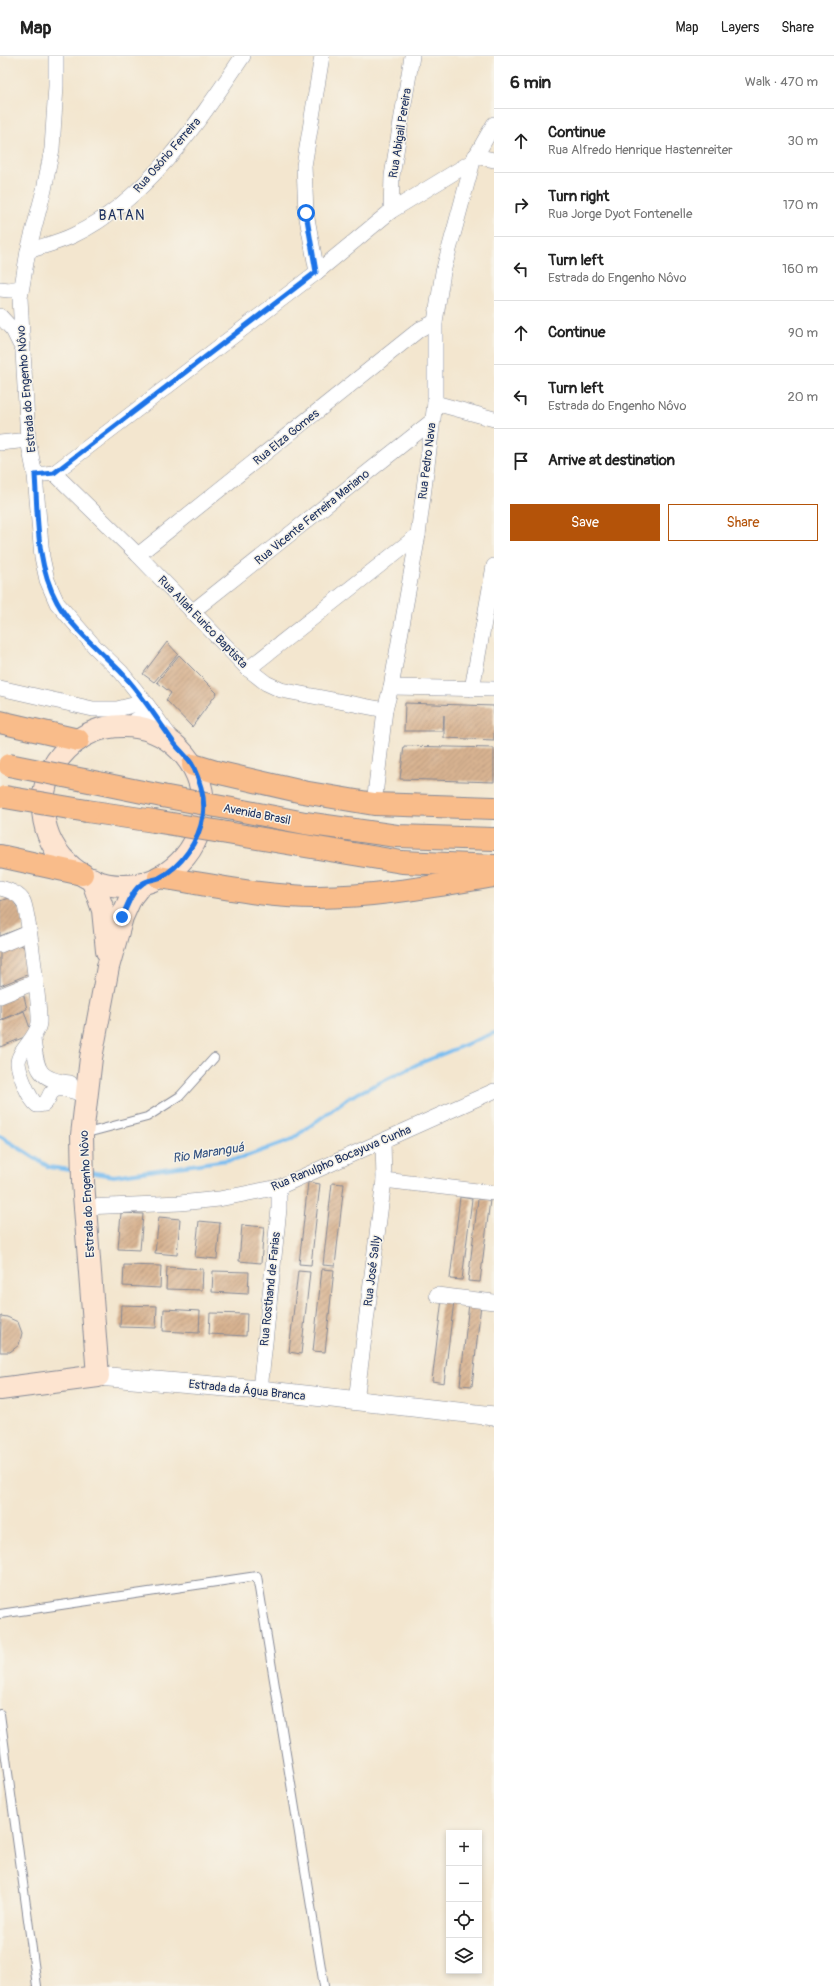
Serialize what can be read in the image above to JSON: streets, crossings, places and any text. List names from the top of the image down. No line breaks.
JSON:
{"streets":{"highway":["Avenida Brasil"],"main road":["Estrada do Engenho Nôvo","Estrada da Água Branca"],"street":["Rua Abigail Pereira","Rua Osório Ferreira","Rua Elza Gomes","Rua Pedro Nava","Rua Vicente Ferreira Mariano","Rua Allah Eurico Baptista","Rua Ranulpho Bocayuva Cunha","Rua José Sally","Rua Rosthand de Farias"]},"crossings":[["Rua Osório Ferreira","Estrada do Engenho Nôvo"],["Estrada do Engenho Nôvo","Rua Ranulpho Bocayuva Cunha"],["Estrada do Engenho Nôvo","Estrada da Água Branca"],["Rua Elza Gomes","Rua Pedro Nava"],["Rua Elza Gomes","Rua Allah Eurico Baptista"],["Rua Pedro Nava","Rua Vicente Ferreira Mariano"],["Rua Pedro Nava","Rua Allah Eurico Baptista"],["Rua Vicente Ferreira Mariano","Rua Allah Eurico Baptista"],["Rua Ranulpho Bocayuva Cunha","Rua José Sally"],["Rua Ranulpho Bocayuva Cunha","Rua Rosthand de Farias"],["Rua José Sally","Estrada da Água Branca"],["Rua Rosthand de Farias","Estrada da Água Branca"]],"districts":["BATAN"],"water":["Rio Maranguá"],"page":{"header":"Map","nav":["Map","Layers","Share"],"heading":["6 min","Walk · 470 m"],"list":[["Continue","Rua Alfredo Henrique Hastenreiter","30 m"],["Turn right","Rua Jorge Dyot Fontenelle","170 m"],["Turn left","Estrada do Engenho Nôvo","160 m"],["Continue","90 m"],["Turn left","Estrada do Engenho Nôvo","20 m"],"Arrive at destination"],"buttons":["Save","Share"],"map_buttons":["+","−"]}}
